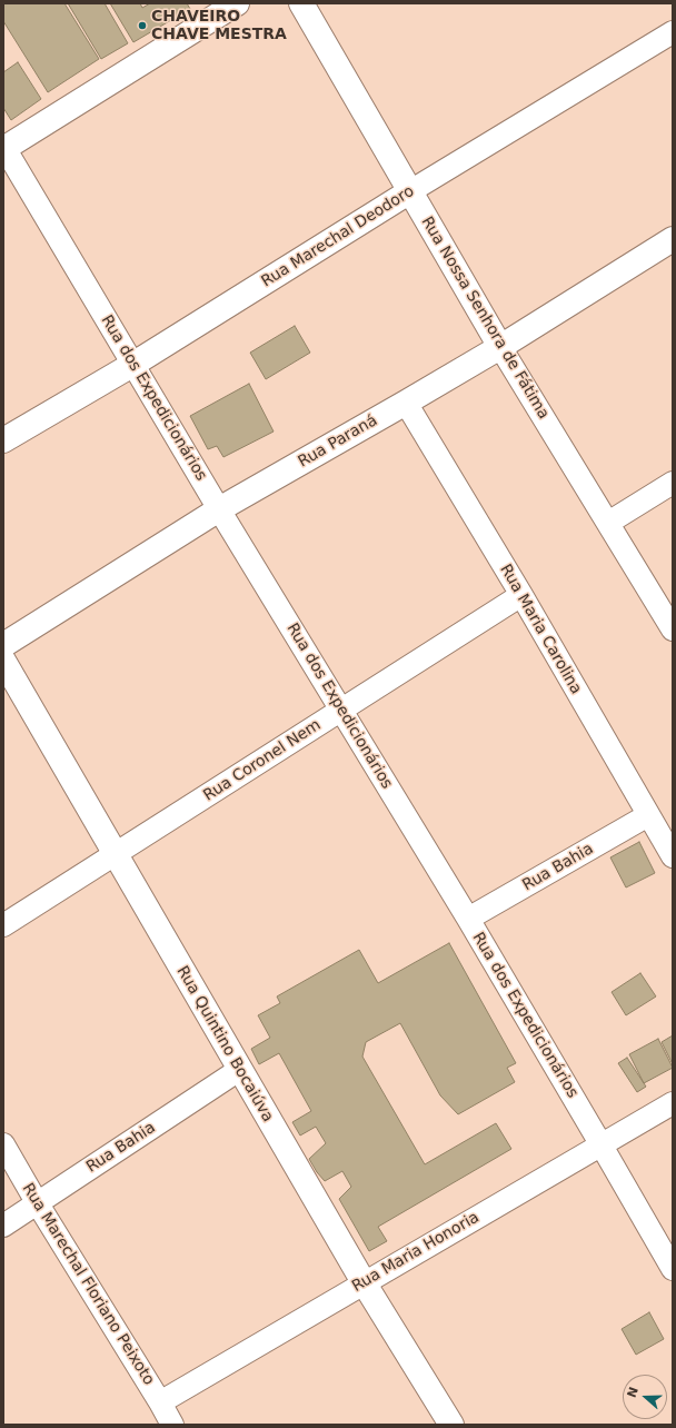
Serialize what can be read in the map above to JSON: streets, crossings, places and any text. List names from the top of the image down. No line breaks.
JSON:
{"streets":{"street":["Rua Marechal Deodoro","Rua Nossa Senhora de Fátima","Rua dos Expedicionários","Rua Paraná","Rua Maria Carolina","Rua Coronel Nem","Rua Bahia","Rua Quintino Bocaiúva","Rua Maria Honoria","Rua Marechal Floriano Peixoto"]},"crossings":[["Rua Marechal Deodoro","Rua Nossa Senhora de Fátima"],["Rua Marechal Deodoro","Rua dos Expedicionários"],["Rua Nossa Senhora de Fátima","Rua Paraná"],["Rua dos Expedicionários","Rua Paraná"],["Rua dos Expedicionários","Rua Coronel Nem"],["Rua dos Expedicionários","Rua Bahia"],["Rua dos Expedicionários","Rua Maria Honoria"],["Rua Paraná","Rua Maria Carolina"],["Rua Maria Carolina","Rua Coronel Nem"],["Rua Maria Carolina","Rua Bahia"],["Rua Coronel Nem","Rua Quintino Bocaiúva"],["Rua Bahia","Rua Quintino Bocaiúva"],["Rua Bahia","Rua Marechal Floriano Peixoto"],["Rua Quintino Bocaiúva","Rua Maria Honoria"],["Rua Maria Honoria","Rua Marechal Floriano Peixoto"]],"places":["CHAVEIRO CHAVE MESTRA"],"north":"left"}
